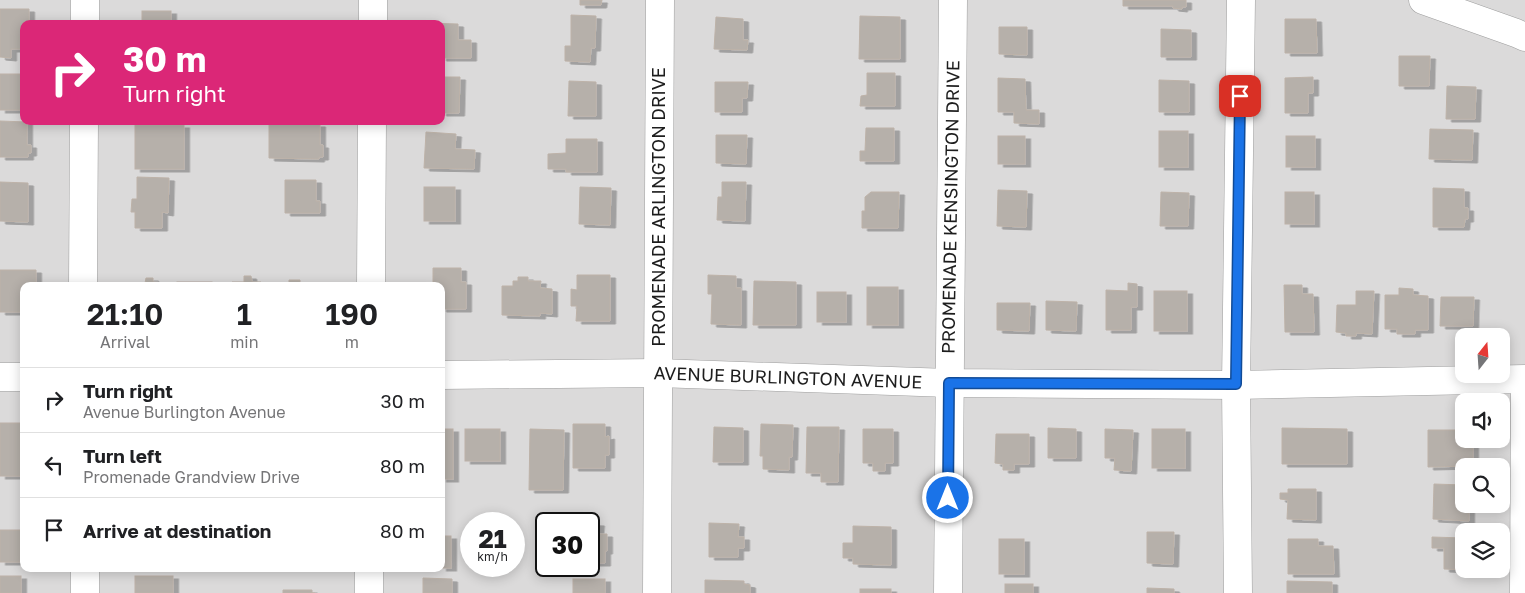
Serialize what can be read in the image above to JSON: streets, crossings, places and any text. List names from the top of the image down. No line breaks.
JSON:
{"streets":{"street":["PROMENADE ARLINGTON DRIVE","PROMENADE KENSINGTON DRIVE","AVENUE BURLINGTON AVENUE"]},"crossings":[["PROMENADE ARLINGTON DRIVE","AVENUE BURLINGTON AVENUE"],["PROMENADE KENSINGTON DRIVE","AVENUE BURLINGTON AVENUE"]],"north":"top","page":{"turn":["30 m","Turn right"],"eta":["21:10","Arrival","1","min","190","m"],"list":[{"name":"Turn right","note":"Avenue Burlington Avenue","value":"30 m"},{"name":"Turn left","note":"Promenade Grandview Drive","value":"80 m"},{"name":"Arrive at destination","value":"80 m"}],"speed":"21 km/h","limit":"30"}}
